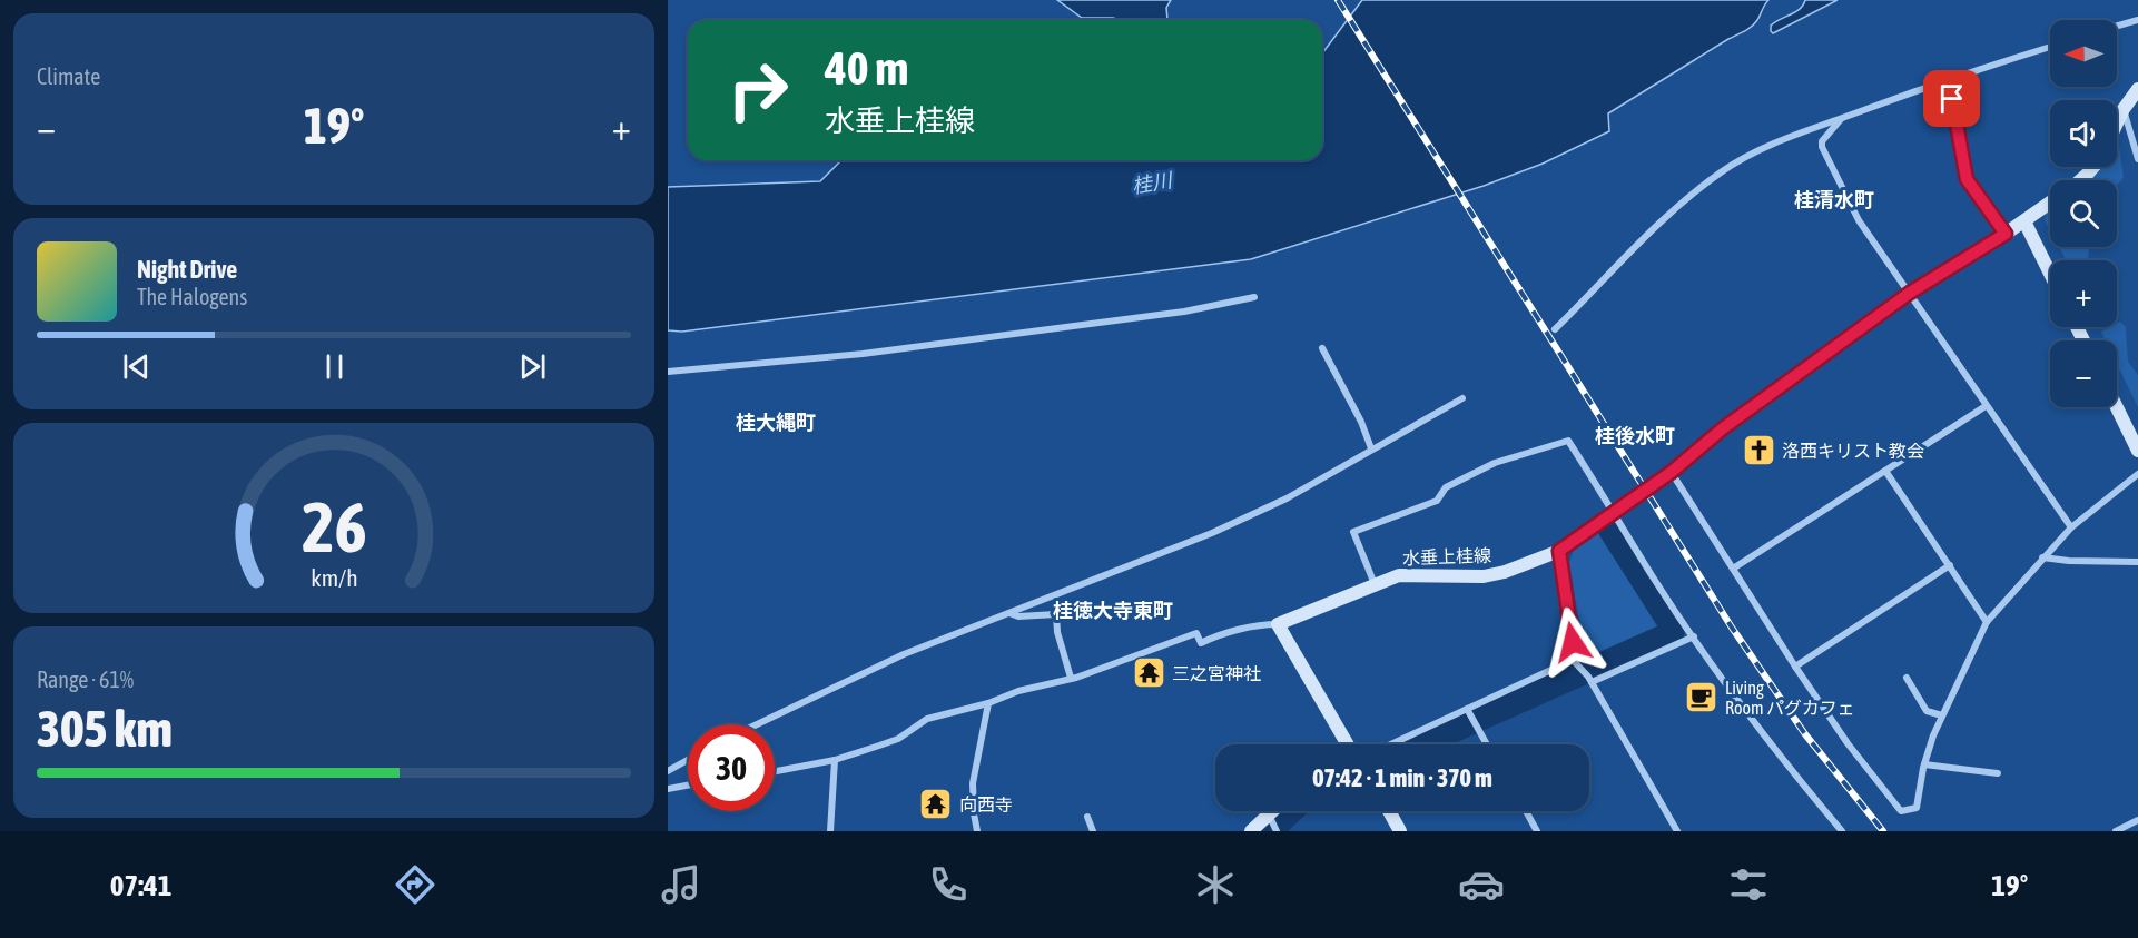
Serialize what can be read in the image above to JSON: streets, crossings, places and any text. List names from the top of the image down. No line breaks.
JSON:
{"streets":{"main road":["水垂上桂線"]},"districts":["桂清水町","桂大縄町","桂後水町","桂徳大寺東町"],"water":["桂川"],"places":{"church":["洛西キリスト教会"],"temple":["三之宮神社","向西寺"],"cafe":["Living Room パグカフェ"]},"north":"left","page":{"tile":["Climate",["Range · 61%","305 km"]],"map_buttons":["+","−"],"turn":["40 m","水垂上桂線"],"heat":["−","19°","+"],"song":["Night Drive","The Halogens"],"limit":"30","trip":"07:42 · 1 min · 370 m","tabs":["07:41","19°"],"gauge":["26","km/h"]}}
